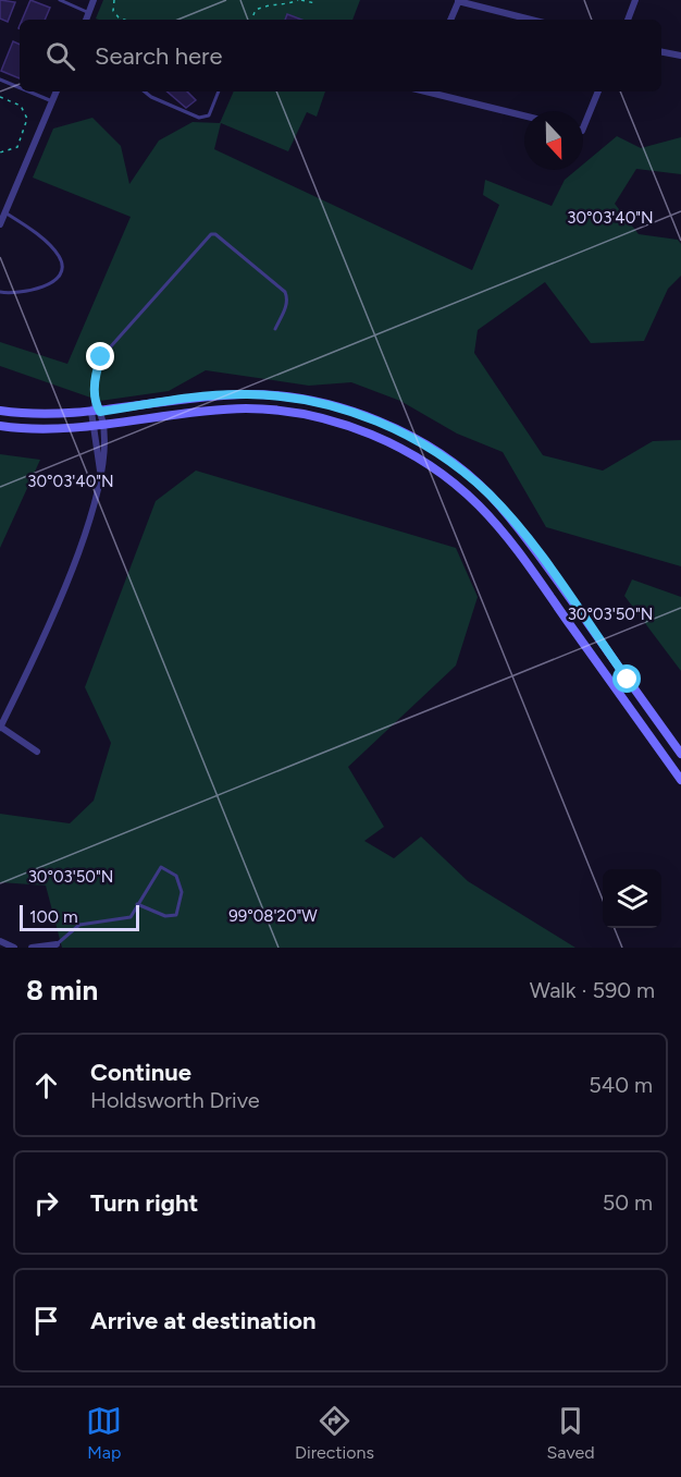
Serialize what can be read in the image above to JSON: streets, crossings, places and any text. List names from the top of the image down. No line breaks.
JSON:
{"scale_bar":"100 m","north":"bottom","page":{"search":"Search here","scale":"100 m","heading":["8 min","Walk · 590 m"],"list":[["Continue","Holdsworth Drive","540 m"],["Turn right","50 m"],"Arrive at destination"],"nav":["Map","Directions","Saved"]},"coordinates":["30°03'40\"N","30°03'50\"N","99°08'20\"W"]}
